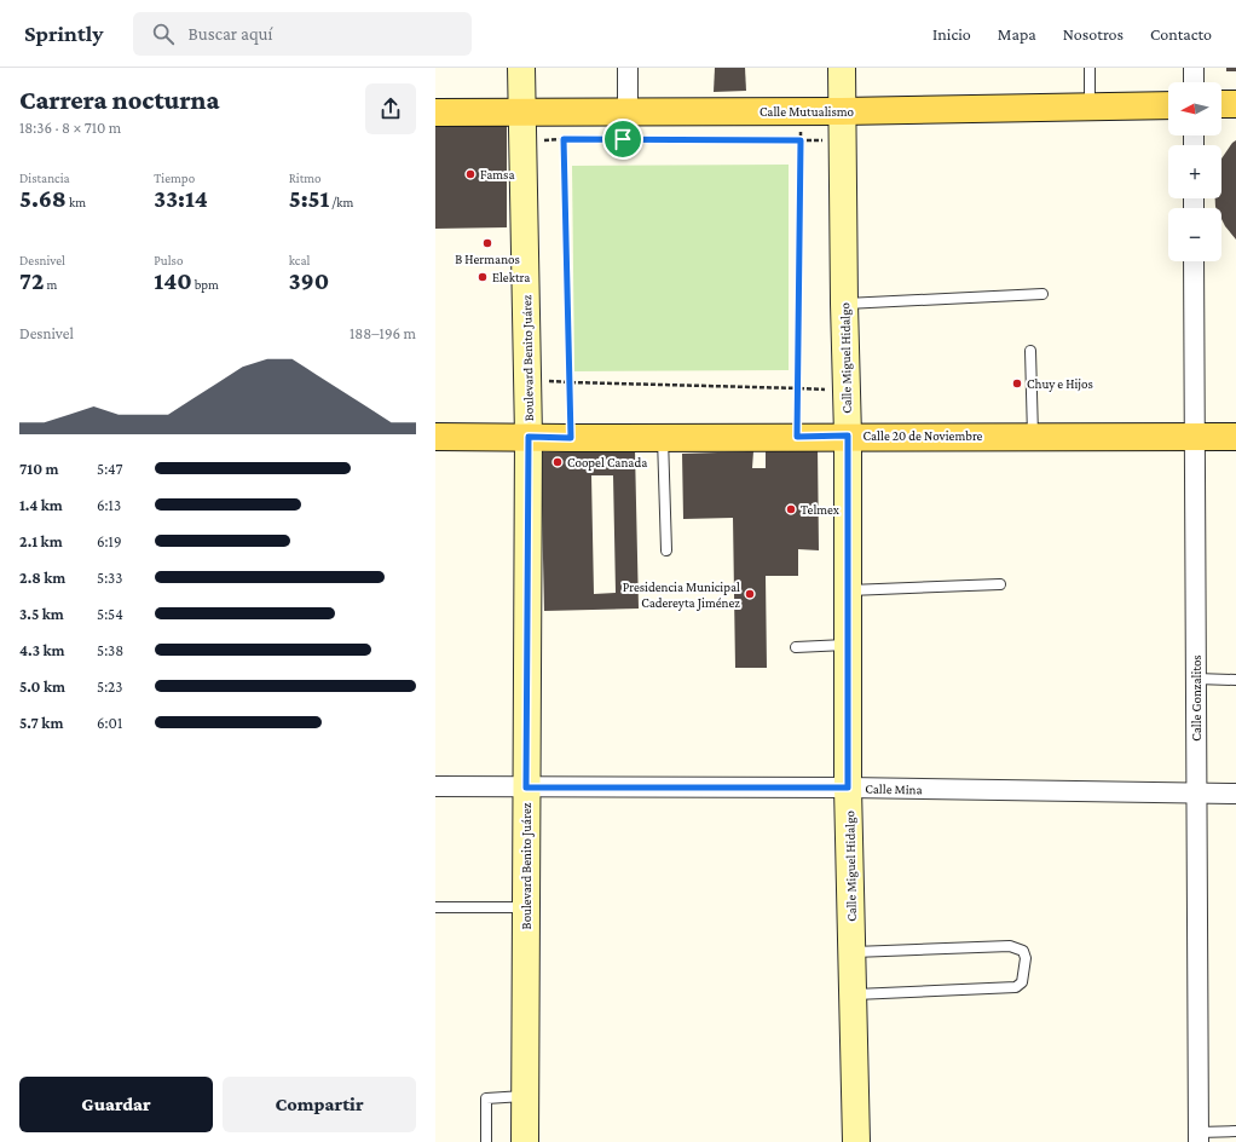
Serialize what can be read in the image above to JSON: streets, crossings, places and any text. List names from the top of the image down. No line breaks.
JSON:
{"streets":{"main road":["Calle Mutualismo","Calle 20 de Noviembre"],"street":["Boulevard Benito Juárez","Calle Miguel Hidalgo","Calle Gonzalitos","Calle Mina"]},"crossings":[["Calle Mutualismo","Boulevard Benito Juárez"],["Calle Mutualismo","Calle Miguel Hidalgo"],["Boulevard Benito Juárez","Calle 20 de Noviembre"],["Boulevard Benito Juárez","Calle Mina"],["Calle Miguel Hidalgo","Calle 20 de Noviembre"],["Calle Miguel Hidalgo","Calle Mina"],["Calle 20 de Noviembre","Calle Gonzalitos"],["Calle Gonzalitos","Calle Mina"]],"places":["Famsa","B Hermanos","Elektra","Chuy e Hijos","Coopel Canada","Telmex","Presidencia Municipal Cadereyta Jiménez"],"north":"left","page":{"header":"Sprintly","search":"Buscar aquí","nav":["Inicio","Mapa","Nosotros","Contacto"],"heading":["Carrera nocturna","18:36 · 8 × 710 m"],"map_buttons":["+","−"],"stats":[["Distancia","5.68 km"],["Tiempo","33:14"],["Ritmo","5:51 /km"],["Desnivel","72 m"],["Pulso","140 bpm"],["kcal","390"]],"chart":["Desnivel","188–196 m"],"list":[{"name":"710 m","note":"5:47"},{"name":"1.4 km","note":"6:13"},{"name":"2.1 km","note":"6:19"},{"name":"2.8 km","note":"5:33"},{"name":"3.5 km","note":"5:54"},{"name":"4.3 km","note":"5:38"},{"name":"5.0 km","note":"5:23"},{"name":"5.7 km","note":"6:01"}],"buttons":["Guardar","Compartir"]}}
